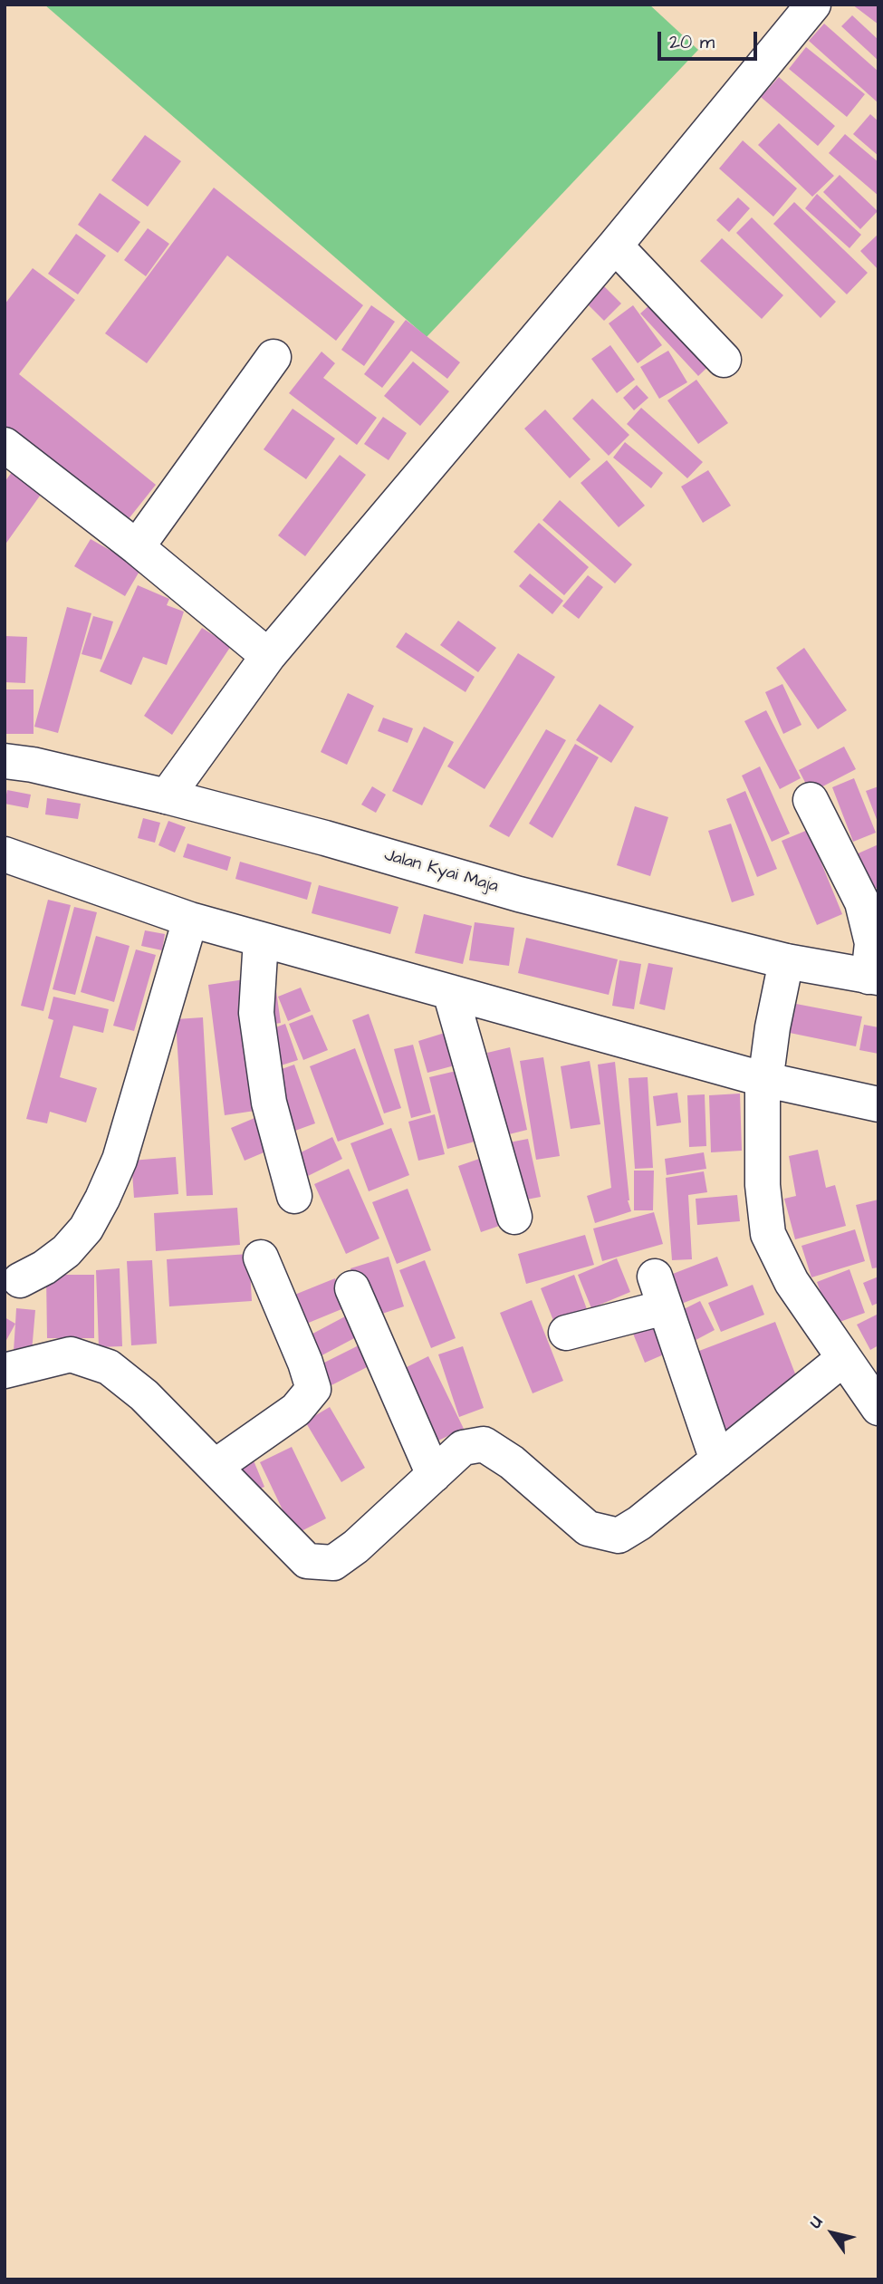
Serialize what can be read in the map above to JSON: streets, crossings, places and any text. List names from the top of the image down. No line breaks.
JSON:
{"streets":{"street":["Jalan Kyai Maja"]},"scale_bar":"20 m","north":"top left"}
